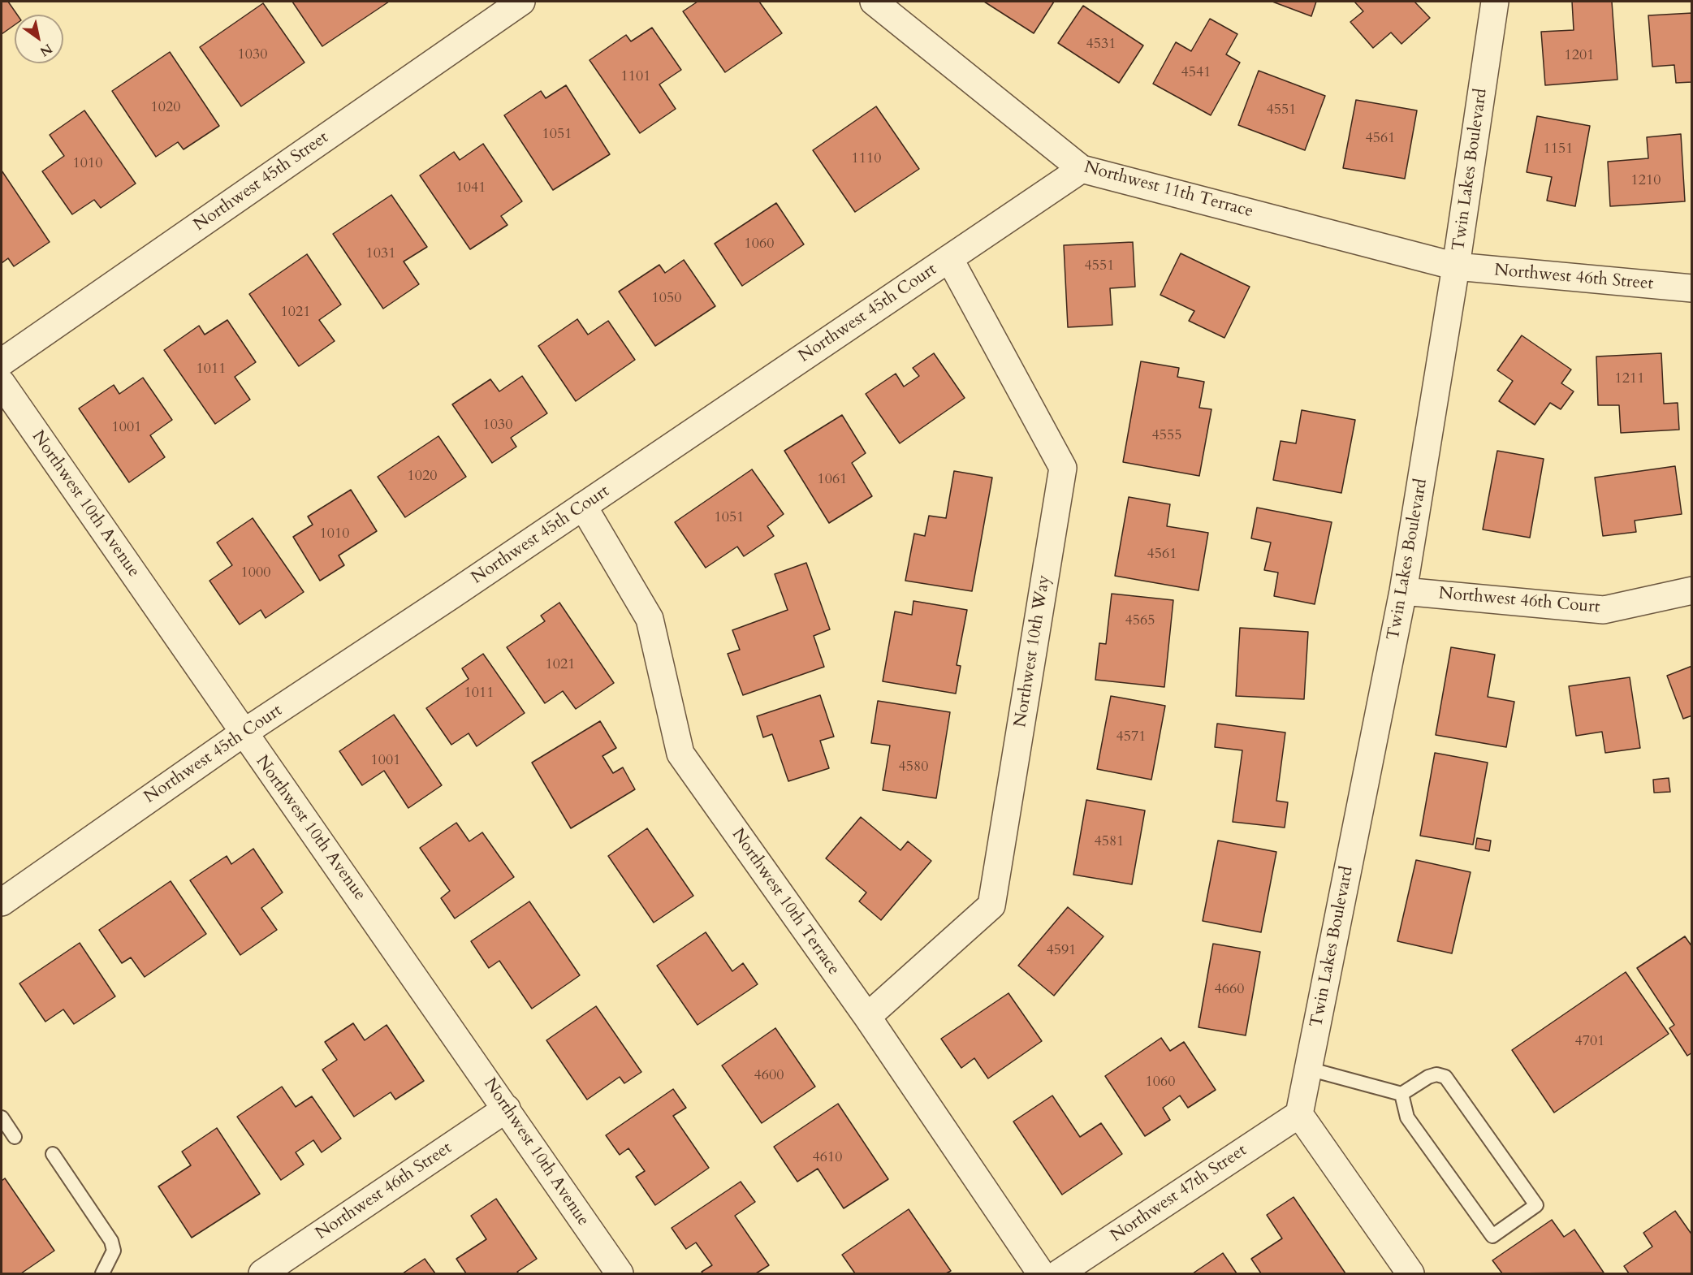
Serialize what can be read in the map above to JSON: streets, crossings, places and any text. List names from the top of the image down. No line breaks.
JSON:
{"streets":{"street":["Twin Lakes Boulevard","Northwest 45th Street","Northwest 11th Terrace","Northwest 46th Street","Northwest 45th Court","Northwest 10th Avenue","Northwest 46th Court","Northwest 10th Way","Northwest 10th Terrace","Northwest 47th Street"]},"crossings":[["Twin Lakes Boulevard","Northwest 11th Terrace"],["Twin Lakes Boulevard","Northwest 46th Street"],["Twin Lakes Boulevard","Northwest 46th Court"],["Twin Lakes Boulevard","Northwest 47th Street"],["Northwest 45th Street","Northwest 10th Avenue"],["Northwest 11th Terrace","Northwest 46th Street"],["Northwest 11th Terrace","Northwest 45th Court"],["Northwest 46th Street","Northwest 10th Avenue"],["Northwest 45th Court","Northwest 10th Avenue"],["Northwest 45th Court","Northwest 10th Way"],["Northwest 45th Court","Northwest 10th Terrace"],["Northwest 10th Way","Northwest 10th Terrace"]],"house_numbers":["4531","1030","1201","4541","1101","1020","4551","1051","4561","1151","1110","1010","1210","1041","1060","1031","4551","1050","1021","1011","1211","1030","1001","4555","1020","1061","1051","1010","4561","1000","4565","1021","1011","4571","1001","4580","4581","4591","4660","4701","4600","1060","4610"],"north":"bottom right"}
